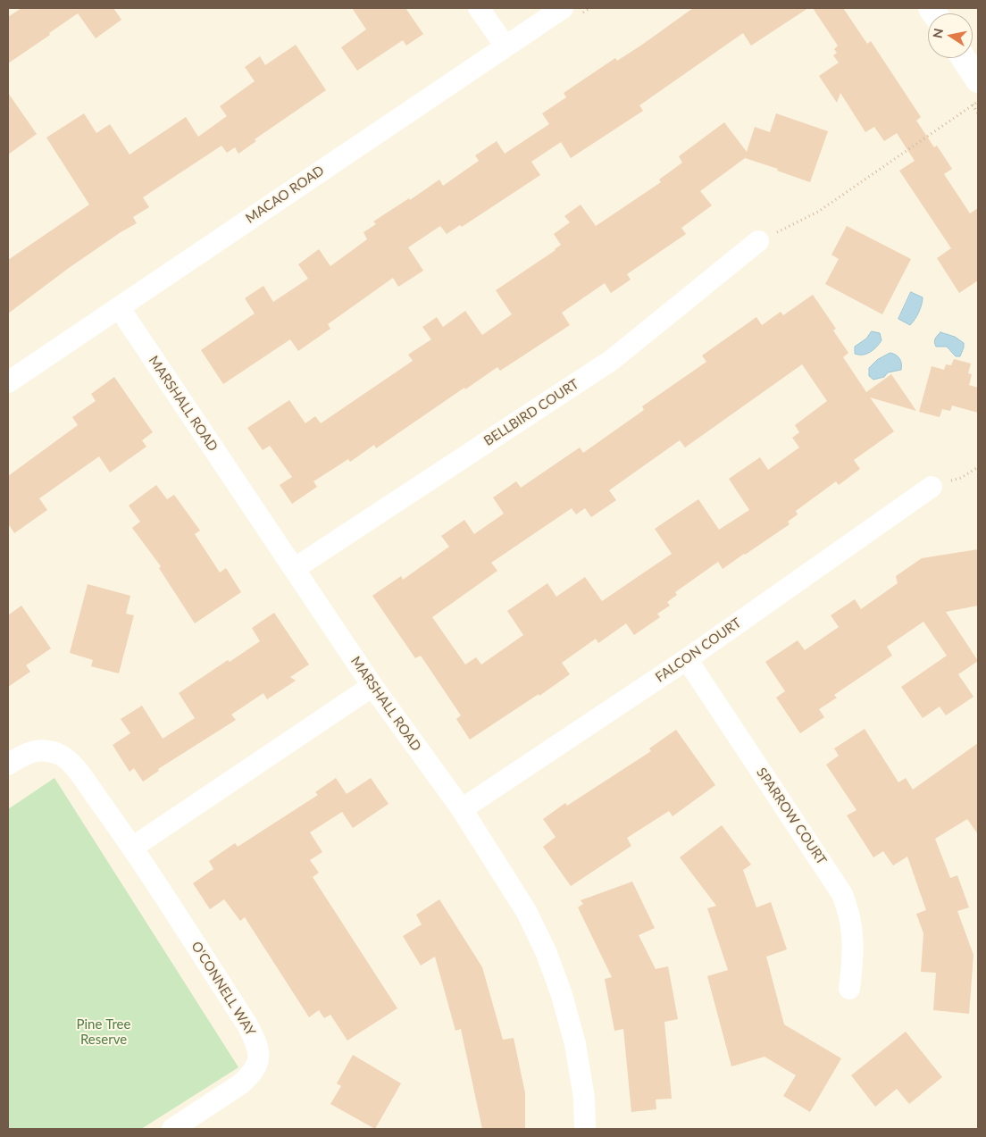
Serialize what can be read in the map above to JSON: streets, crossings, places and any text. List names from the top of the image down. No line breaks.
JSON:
{"streets":{"street":["MACAO ROAD","MARSHALL ROAD","BELLBIRD COURT","FALCON COURT","SPARROW COURT","O'CONNELL WAY"]},"crossings":[["MACAO ROAD","MARSHALL ROAD"],["MARSHALL ROAD","BELLBIRD COURT"],["MARSHALL ROAD","FALCON COURT"],["FALCON COURT","SPARROW COURT"]],"parks":["Pine Tree Reserve"],"north":"left"}
